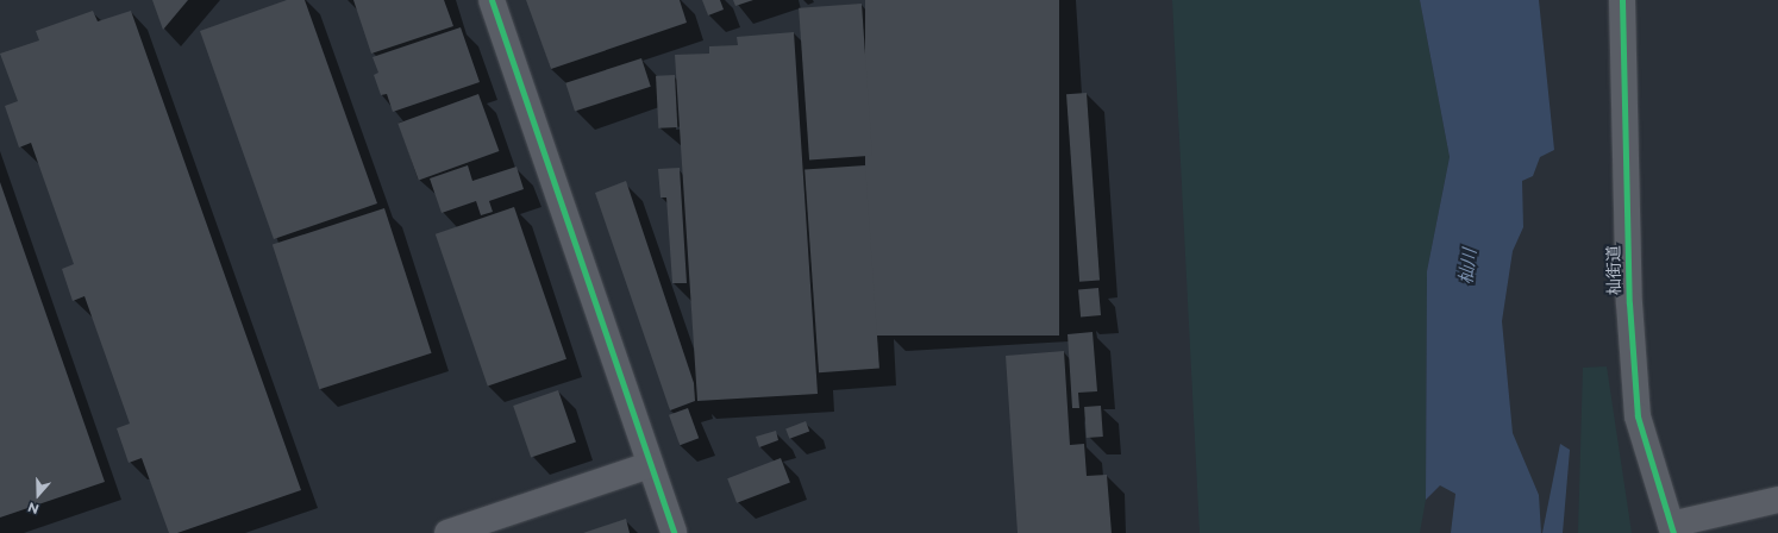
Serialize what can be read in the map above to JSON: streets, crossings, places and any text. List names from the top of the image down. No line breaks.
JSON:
{"streets":{"street":["杣街道"]},"water":["杣川"],"north":"bottom"}
